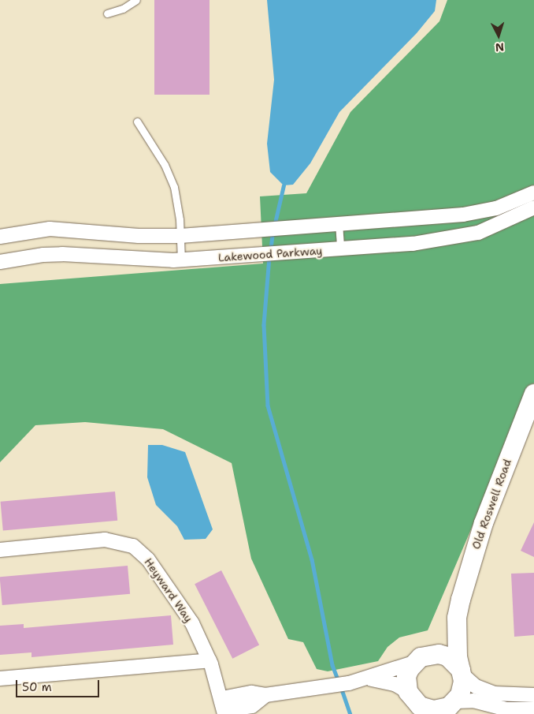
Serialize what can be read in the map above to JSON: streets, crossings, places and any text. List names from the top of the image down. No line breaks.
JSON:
{"streets":{"street":["Lakewood Parkway","Old Roswell Road","Heyward Way"]},"crossings":[["Old Roswell Road","Heyward Way"]],"scale_bar":"50 m","north":"bottom"}
